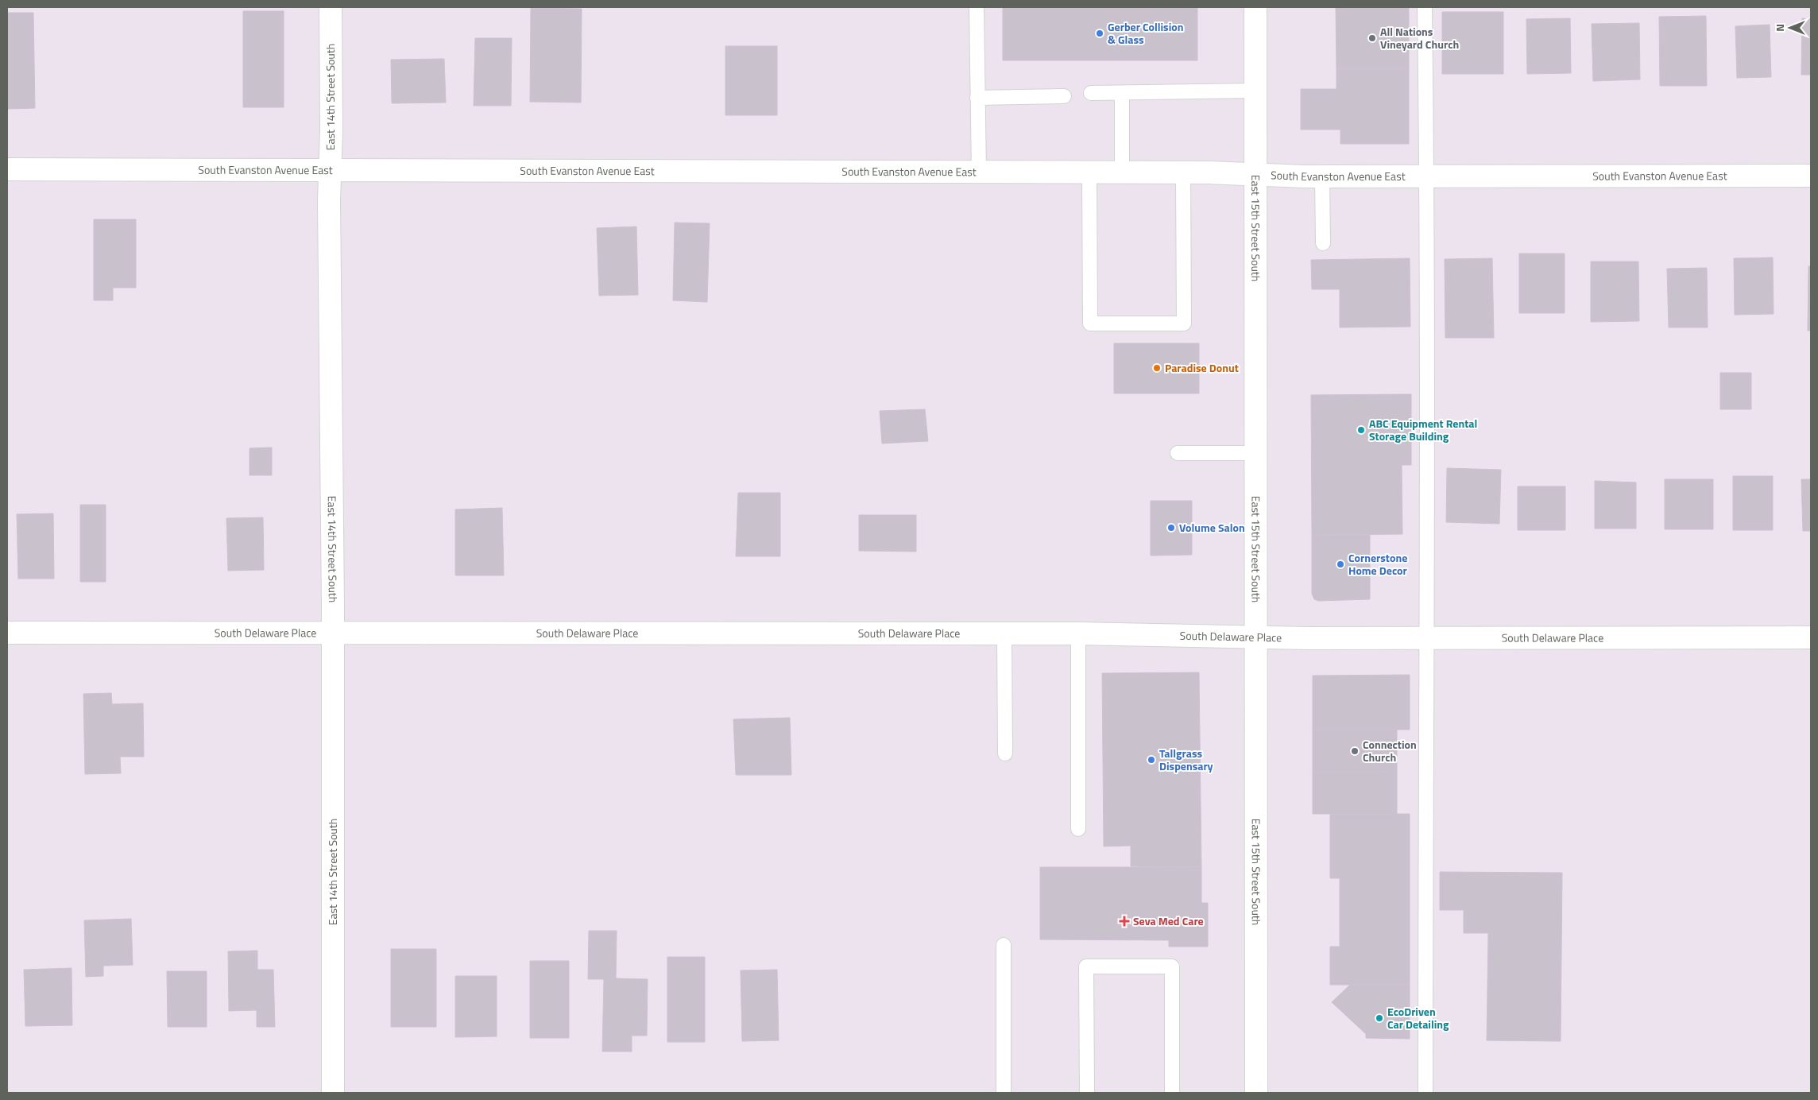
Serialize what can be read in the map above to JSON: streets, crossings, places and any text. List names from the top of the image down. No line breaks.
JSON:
{"streets":{"street":["East 14th Street South","South Evanston Avenue East","East 15th Street South","South Delaware Place"]},"crossings":[["East 14th Street South","South Evanston Avenue East"],["East 14th Street South","South Delaware Place"],["South Evanston Avenue East","East 15th Street South"],["East 15th Street South","South Delaware Place"]],"places":{"other":["Gerber Collision & Glass","All Nations Vineyard Church","Paradise Donut","ABC Equipment Rental Storage Building","Volume Salon","Cornerstone Home Decor","Connection Church","Tallgrass Dispensary","EcoDriven Car Detailing"],"health":["Seva Med Care"]},"north":"left"}
